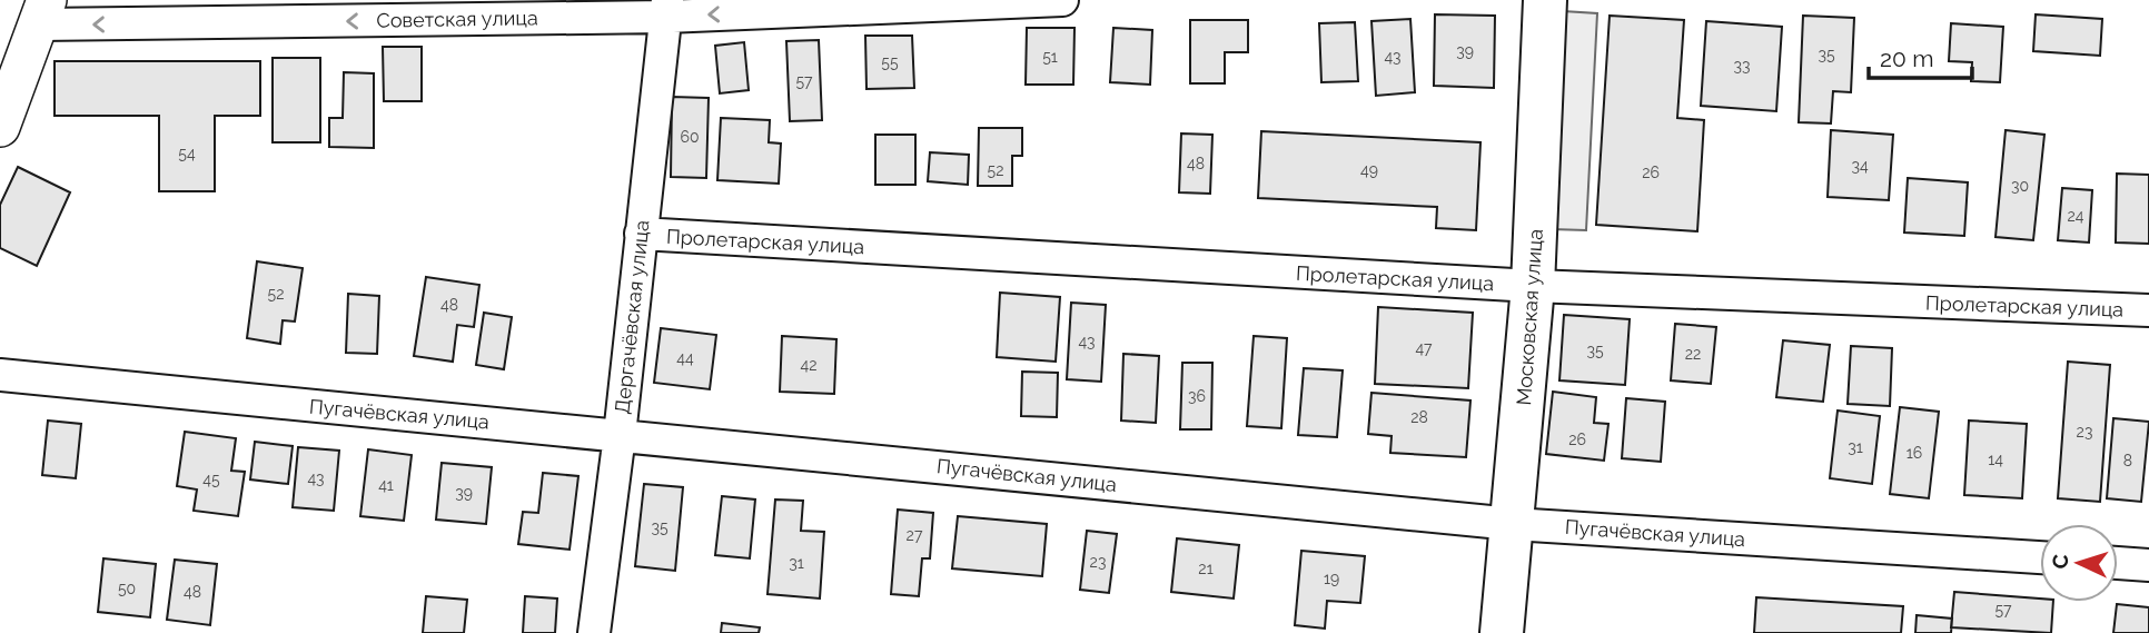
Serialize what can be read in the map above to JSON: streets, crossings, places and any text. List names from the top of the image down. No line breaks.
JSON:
{"streets":{"main road":["Московская улица"],"street":["Советская улица","Пролетарская улица","Дергачёвская улица","Пугачёвская улица"]},"crossings":[["Советская улица","Дергачёвская улица"],["Пролетарская улица","Дергачёвская улица"],["Пролетарская улица","Московская улица"],["Дергачёвская улица","Пугачёвская улица"],["Московская улица","Пугачёвская улица"]],"one_way":["Советская улица"],"house_numbers":["39","35","51","43","55","33","57","60","54","48","34","52","49","26","30","24","52","48","43","47","35","22","44","42","36","28","23","26","31","16","14","8","43","45","41","39","35","27","23","31","21","19","50","48","57"],"scale_bar":"20 m","north":"left"}
